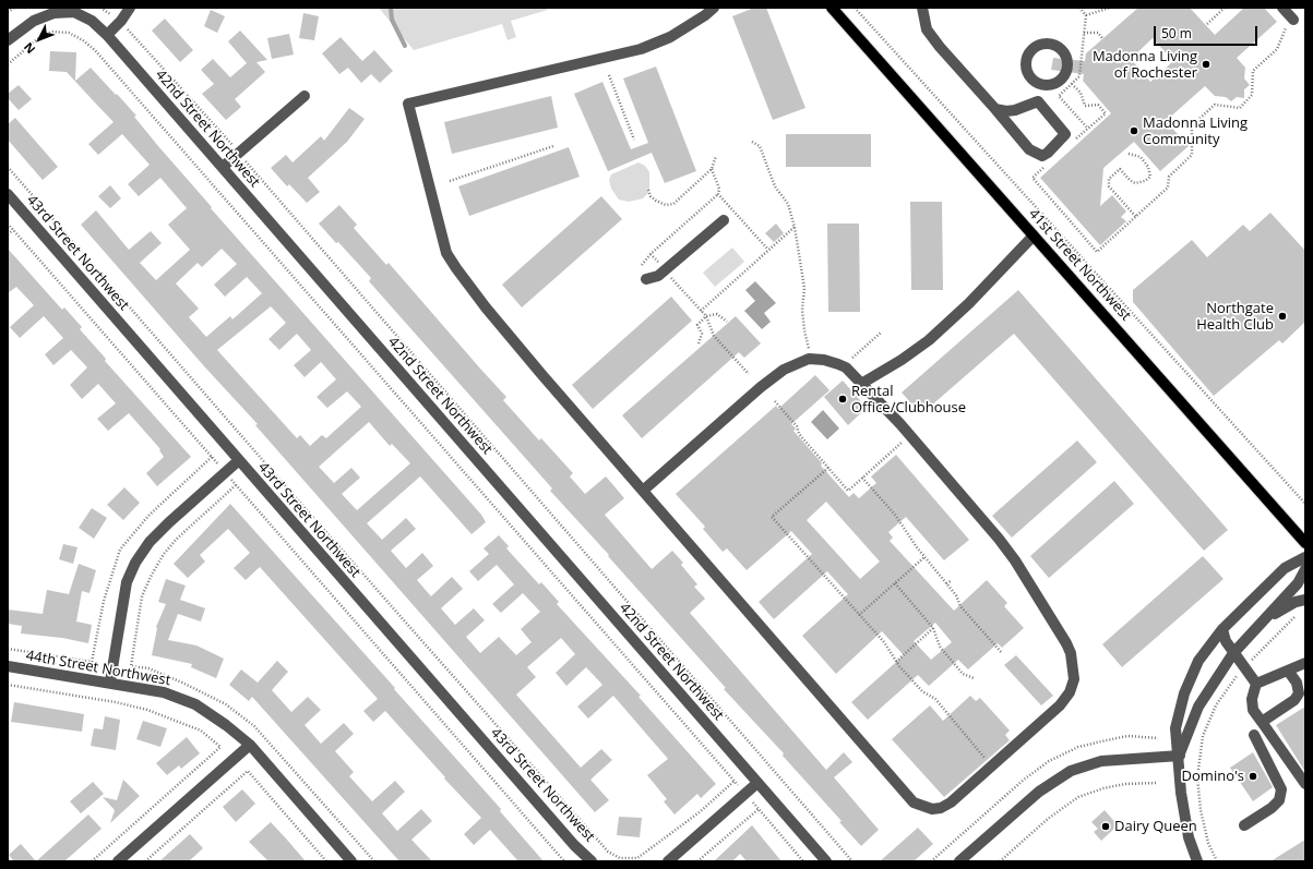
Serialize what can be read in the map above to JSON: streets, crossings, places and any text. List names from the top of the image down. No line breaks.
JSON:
{"streets":{"main road":["41st Street Northwest"],"street":["42nd Street Northwest","43rd Street Northwest","44th Street Northwest"]},"places":["Madonna Living of Rochester","Madonna Living Community","Northgate Health Club","Rental Office/Clubhouse","Domino's","Dairy Queen"],"scale_bar":"50 m","north":"bottom left"}
